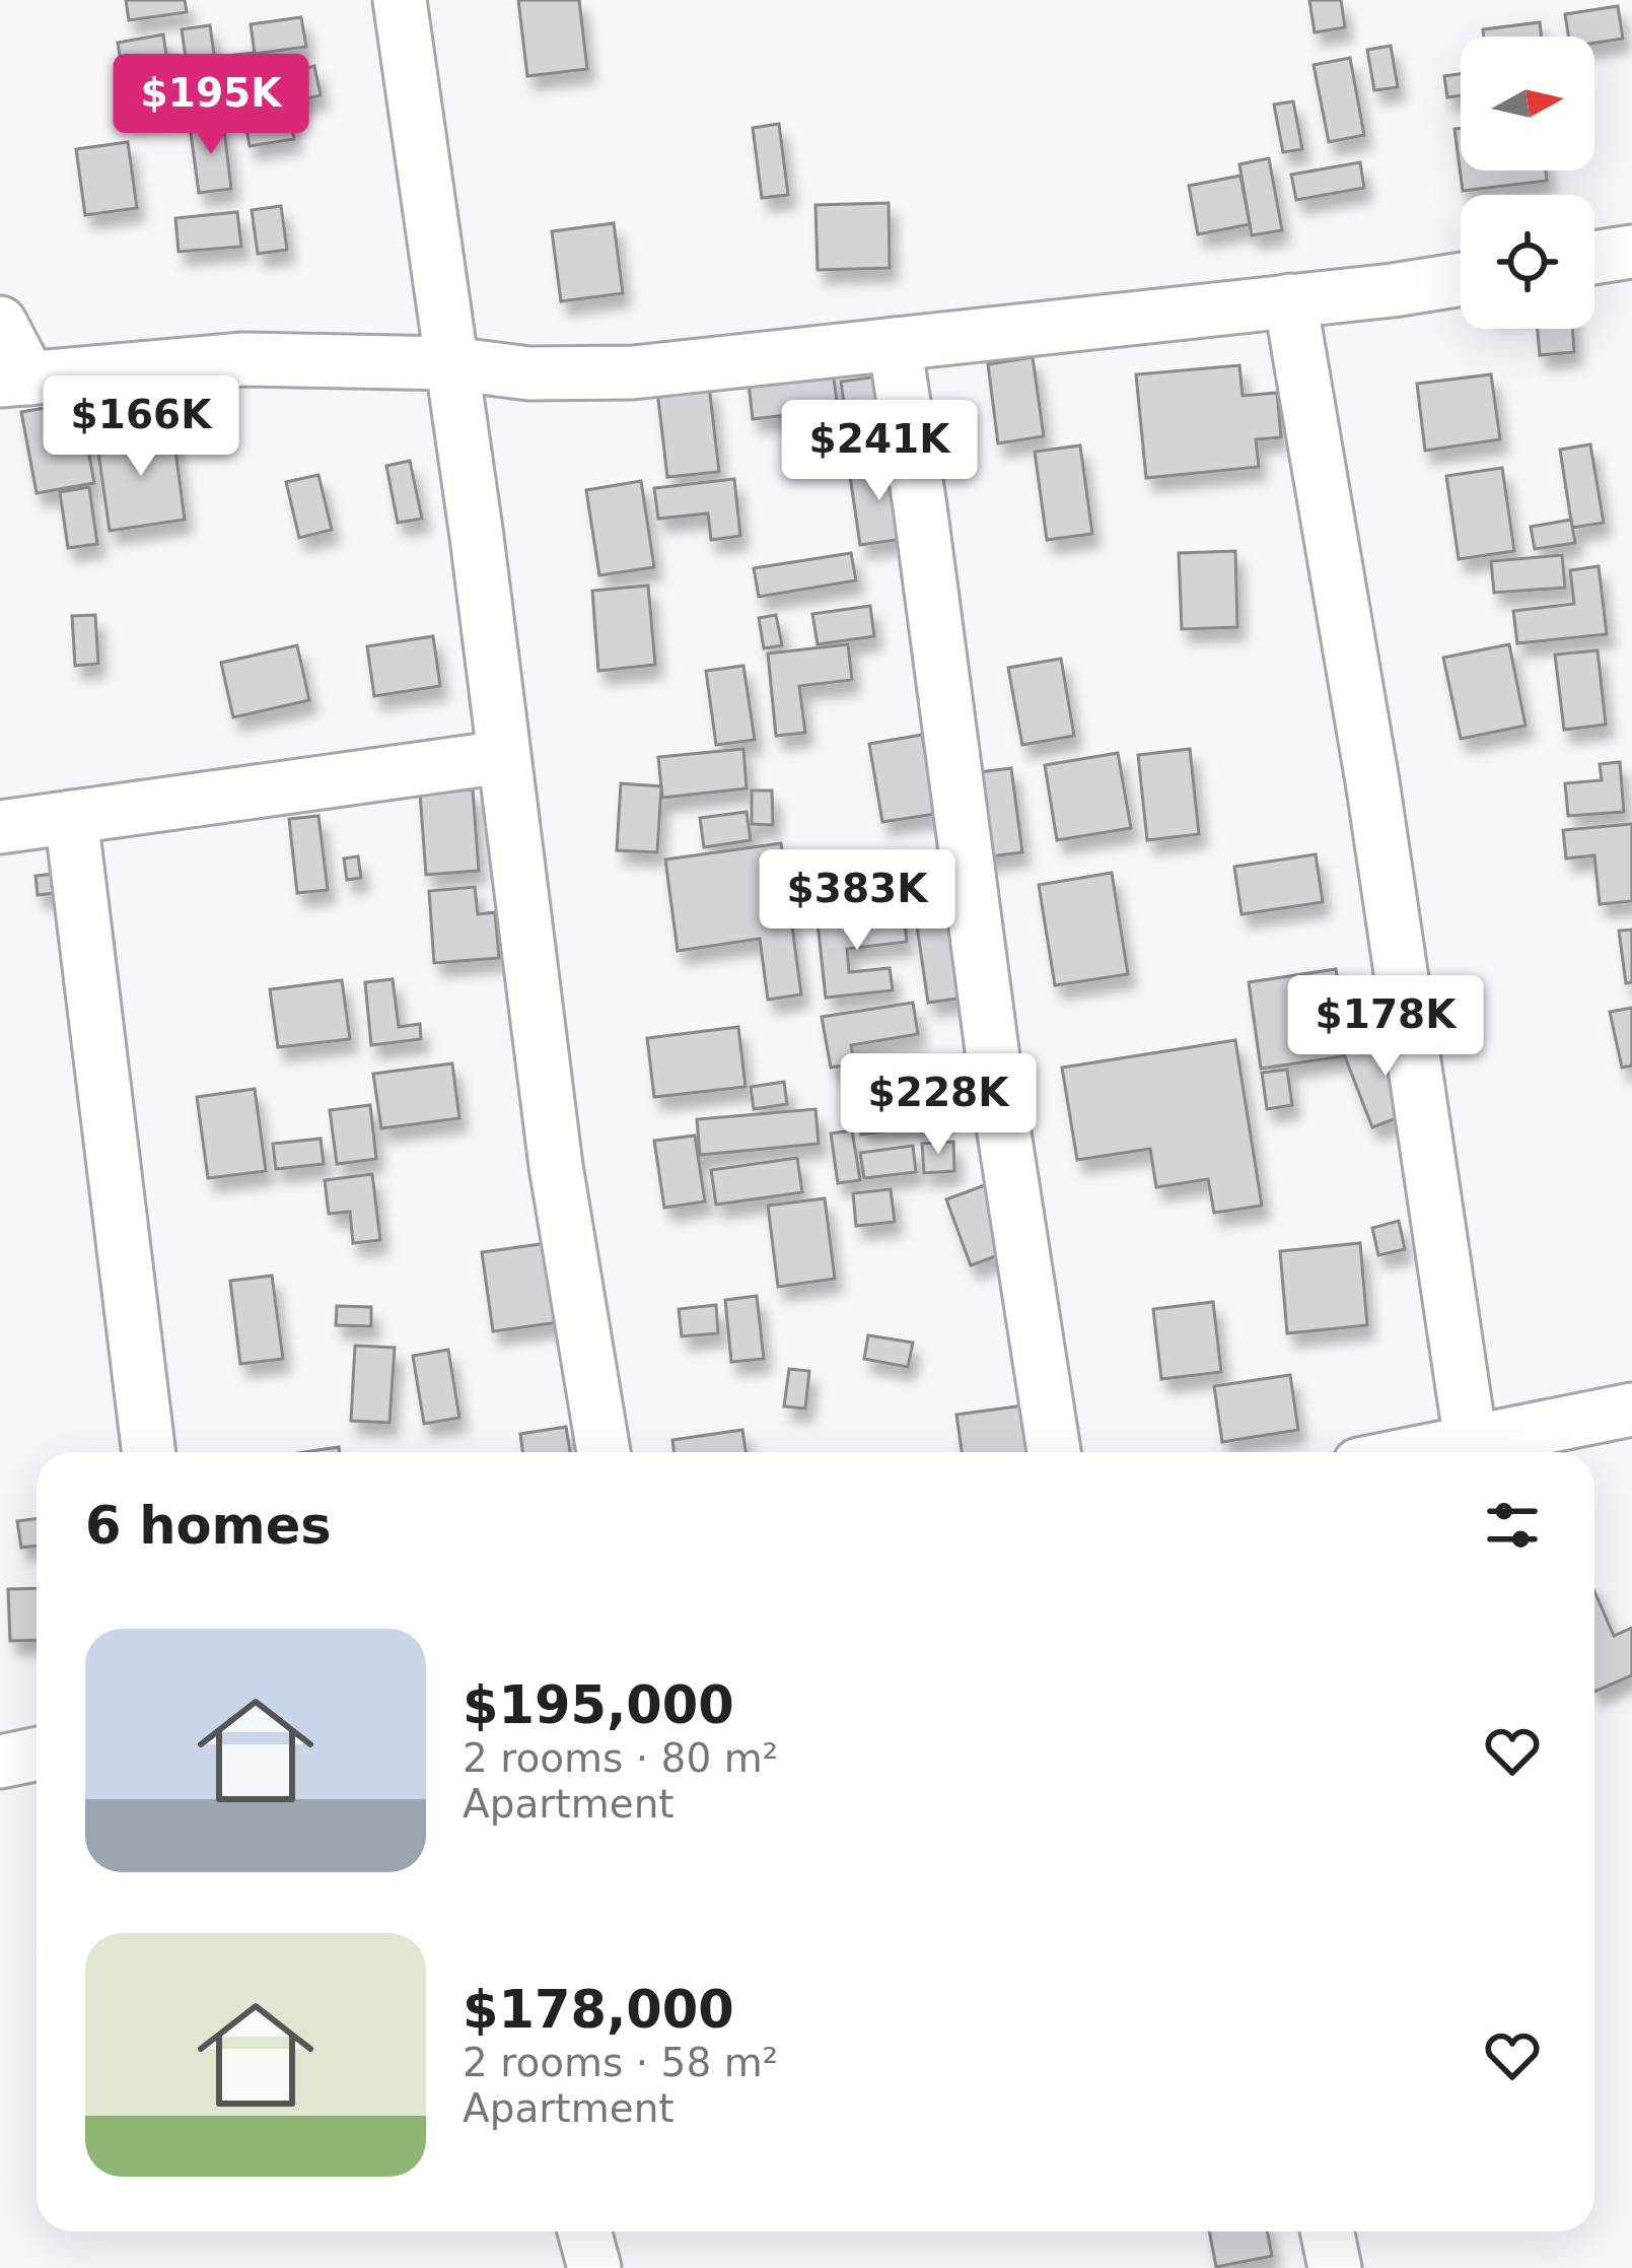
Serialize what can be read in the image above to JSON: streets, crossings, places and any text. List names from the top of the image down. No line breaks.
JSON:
{"north":"right","page":{"price":["$195K","$166K","$241K","$383K","$178K","$228K"],"heading":"6 homes","list":[{"name":"$195,000","note":"2 rooms · 80 m² · Apartment"},{"name":"$178,000","note":"2 rooms · 58 m² · Apartment"}]}}
